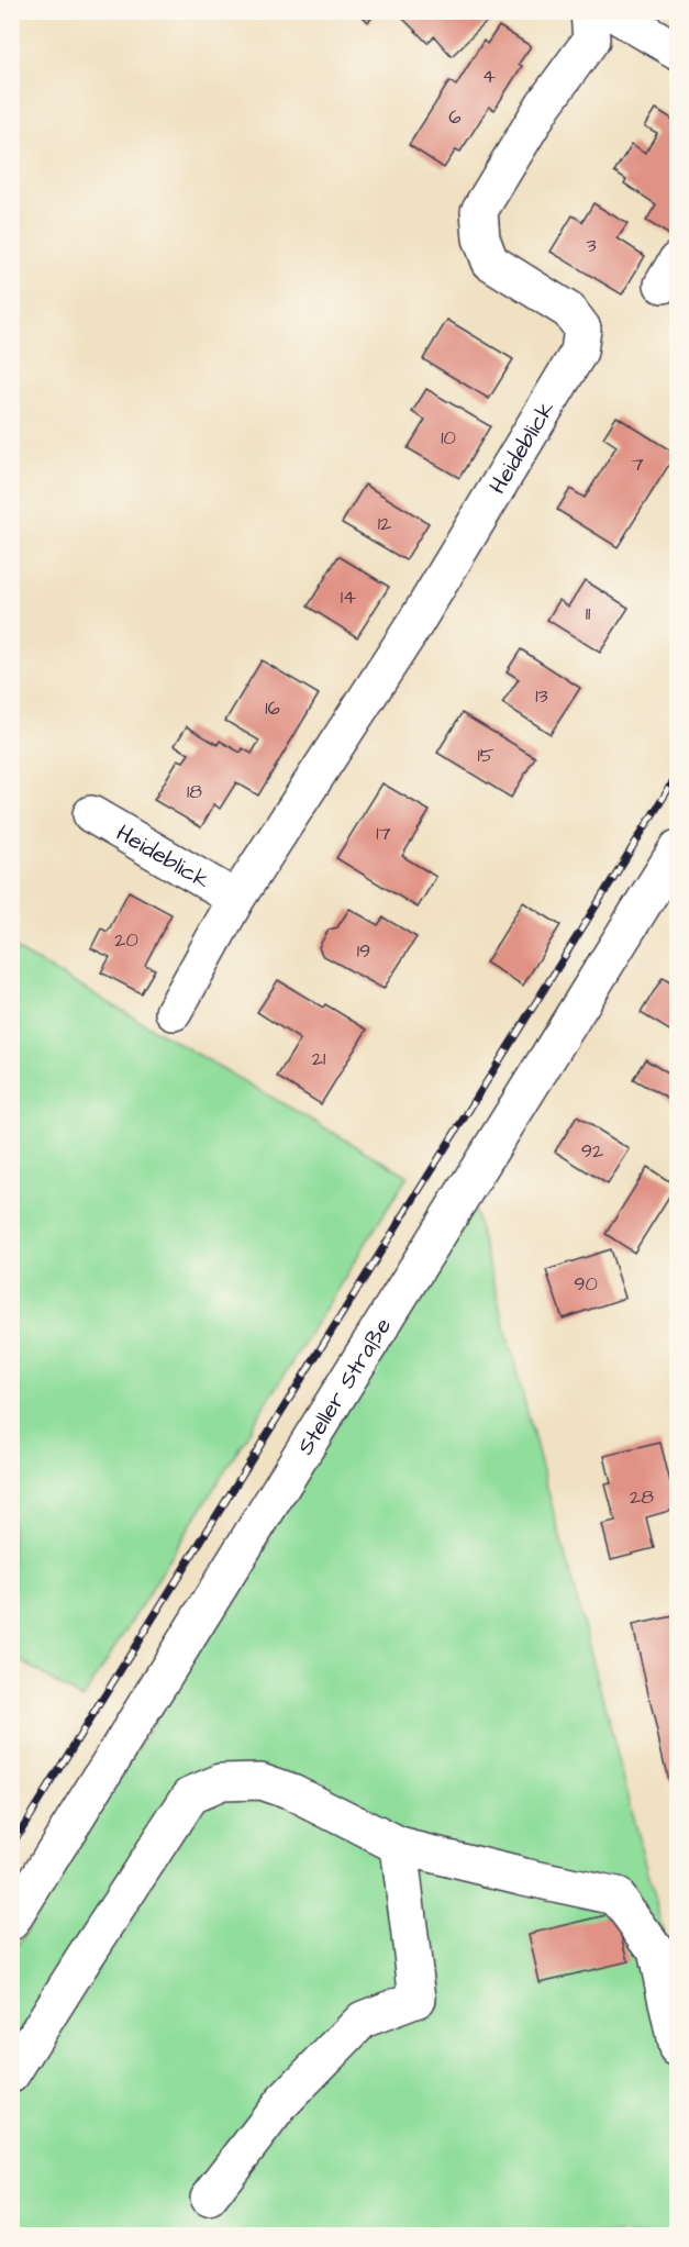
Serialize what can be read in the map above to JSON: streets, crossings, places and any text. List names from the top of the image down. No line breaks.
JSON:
{"streets":{"street":["Heideblick","Steller Straße"]},"house_numbers":["4","6","3","10","7","12","14","11","13","16","15","18","17","20","19","21","92","90","28"]}
